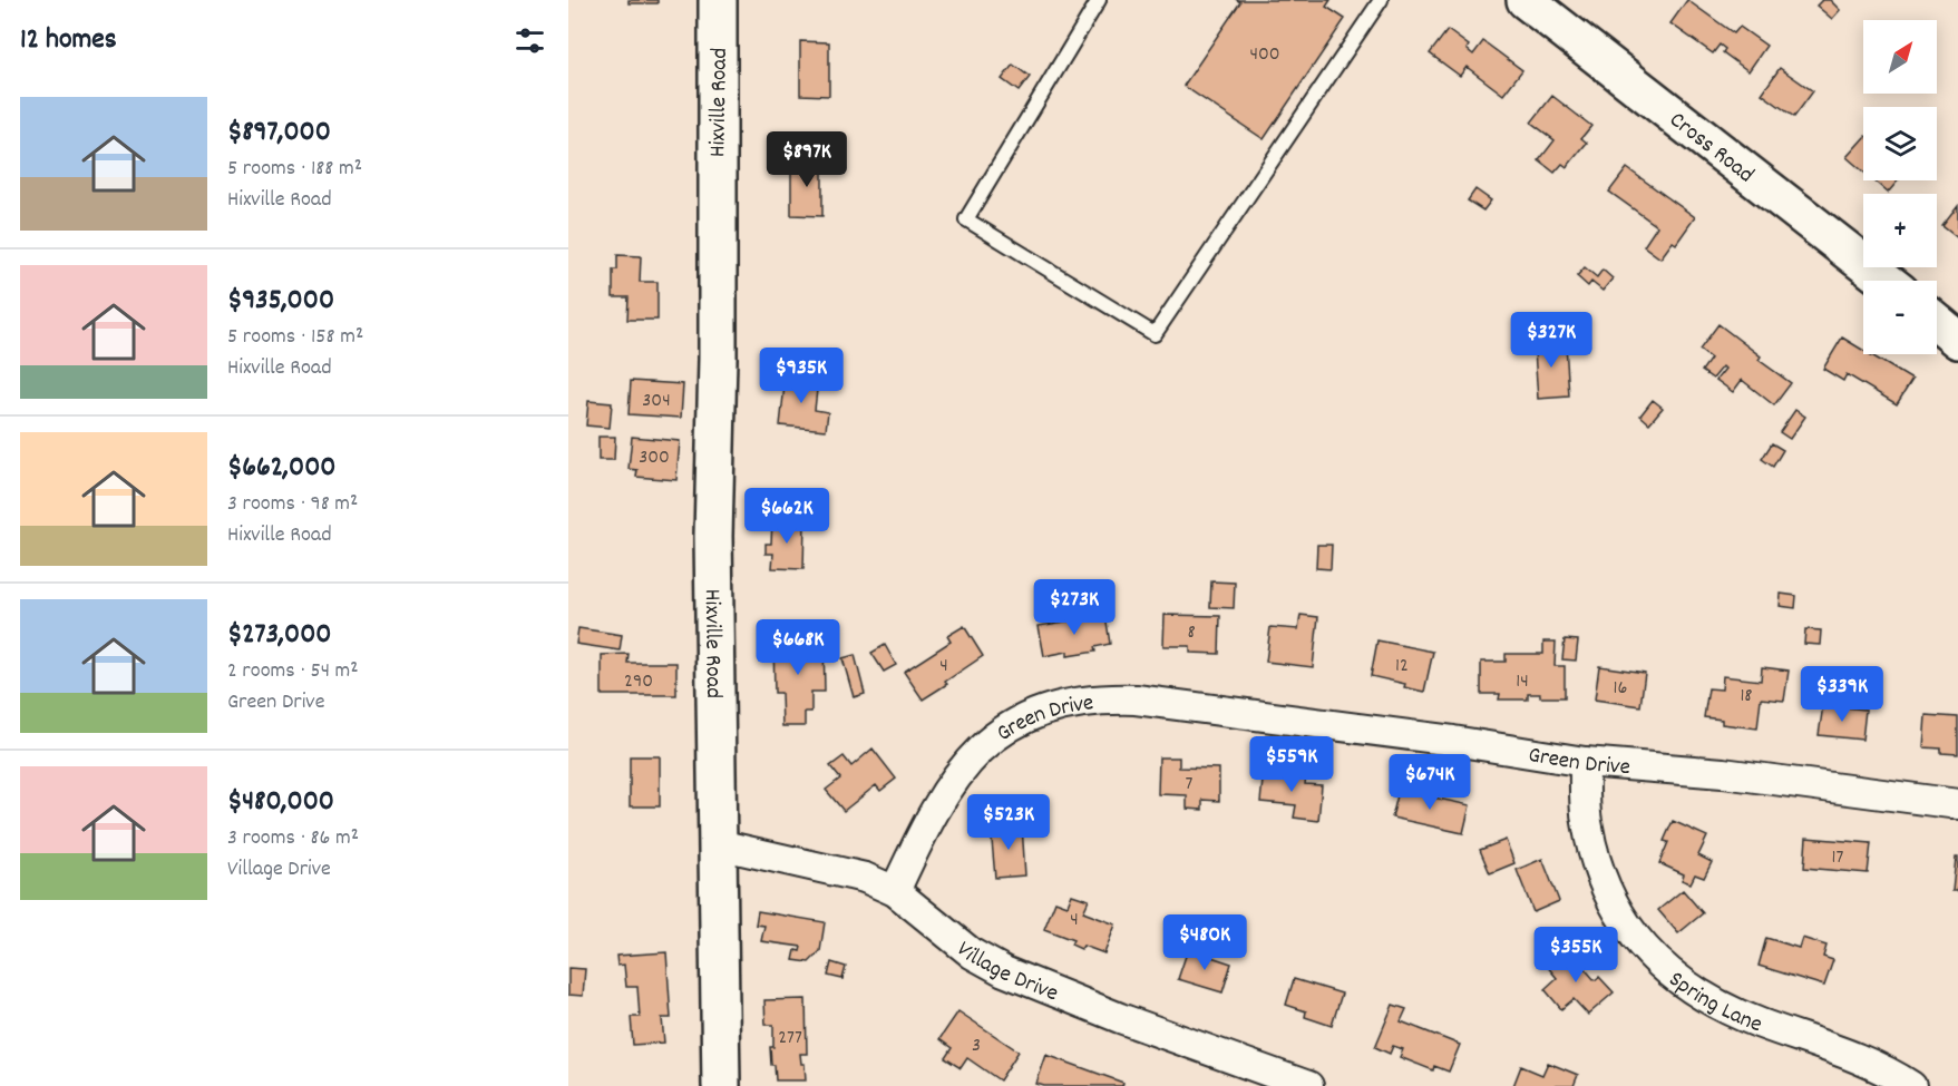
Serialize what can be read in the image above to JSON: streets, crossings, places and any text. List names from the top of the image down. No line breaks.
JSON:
{"streets":{"street":["Hixville Road","Cross Road","Green Drive","Village Drive","Spring Lane"]},"crossings":[["Hixville Road","Village Drive"],["Green Drive","Village Drive"],["Green Drive","Spring Lane"]],"house_numbers":["400","304","300","8","4","12","290","14","16","18","7","17","4","277","3"],"north":"top right","page":{"heading":"12 homes","map_buttons":["+","−"],"list":[{"name":"$897,000","note":"5 rooms · 188 m² · Hixville Road"},{"name":"$935,000","note":"5 rooms · 158 m² · Hixville Road"},{"name":"$662,000","note":"3 rooms · 98 m² · Hixville Road"},{"name":"$273,000","note":"2 rooms · 54 m² · Green Drive"},{"name":"$480,000","note":"3 rooms · 86 m² · Village Drive"}],"price":["$897K","$327K","$935K","$662K","$273K","$668K","$339K","$559K","$674K","$523K","$480K","$355K"]}}
